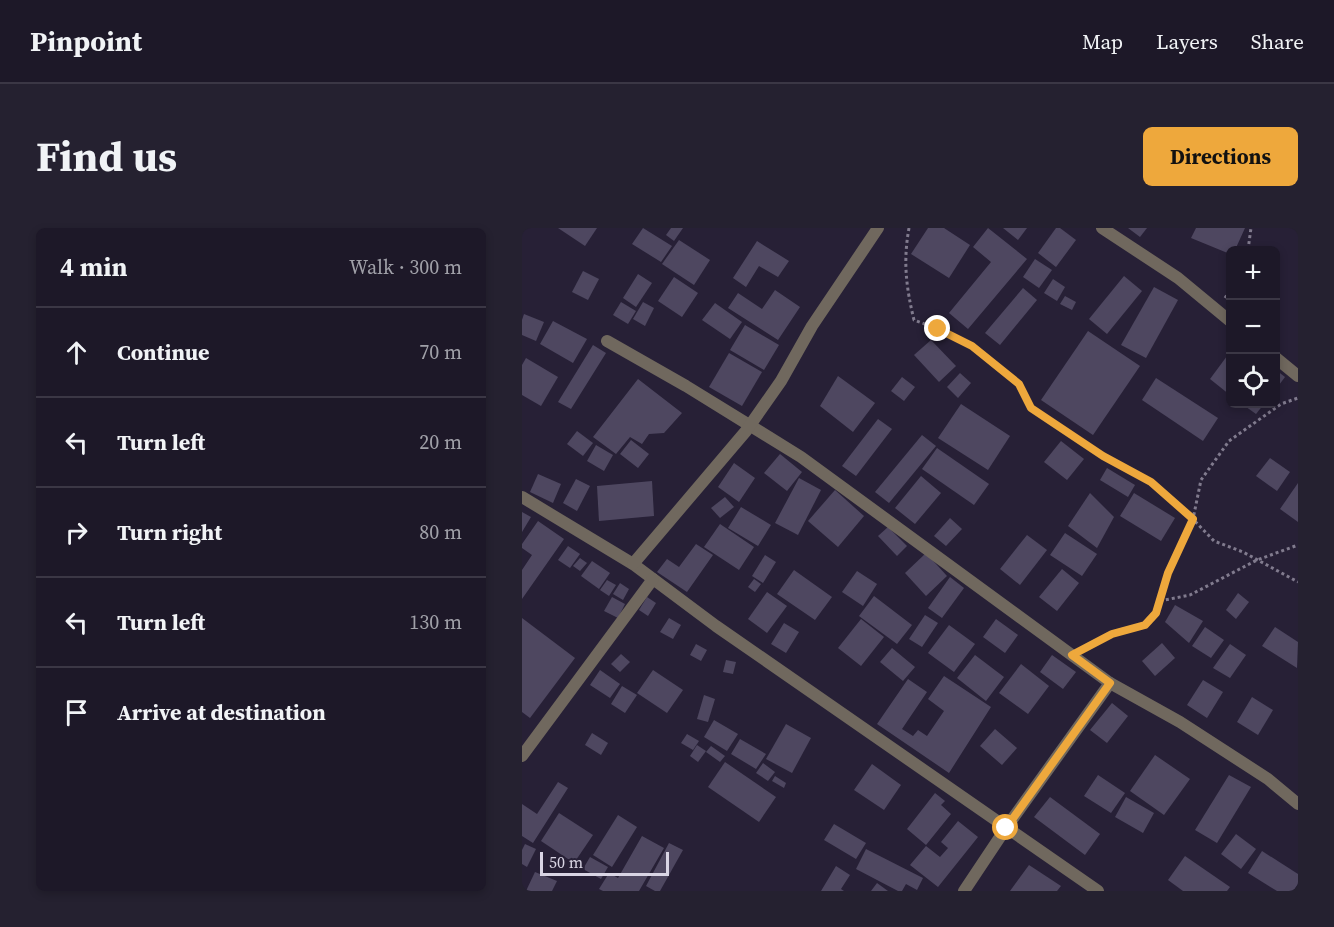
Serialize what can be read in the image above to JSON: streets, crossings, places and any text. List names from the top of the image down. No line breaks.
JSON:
{"scale_bar":"50 m","page":{"header":"Pinpoint","nav":["Map","Layers","Share"],"title":"Find us","buttons":"Directions","heading":["4 min","Walk · 300 m"],"map_buttons":["+","−"],"list":[["Continue","70 m"],["Turn left","20 m"],["Turn right","80 m"],["Turn left","130 m"],"Arrive at destination"],"scale":"50 m"}}
